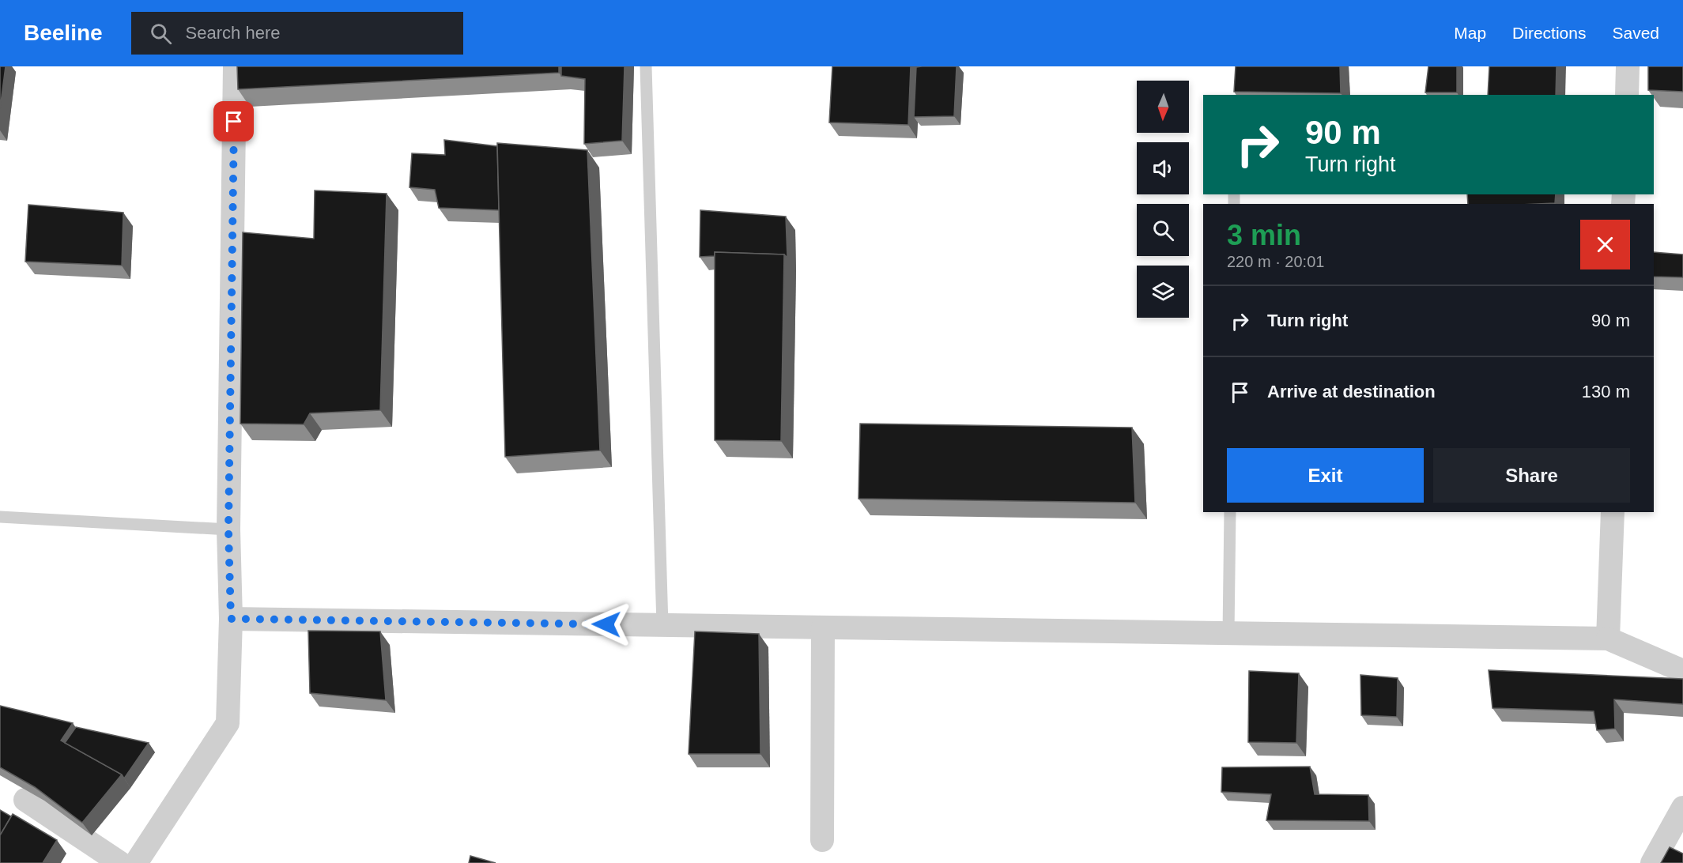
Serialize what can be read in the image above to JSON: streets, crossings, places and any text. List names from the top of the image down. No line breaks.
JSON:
{"north":"bottom","page":{"header":"Beeline","search":"Search here","nav":["Map","Directions","Saved"],"turn":["90 m","Turn right"],"heading":["3 min","220 m · 20:01"],"list":[{"name":"Turn right","value":"90 m"},{"name":"Arrive at destination","value":"130 m"}],"buttons":["Exit","Share"]}}
